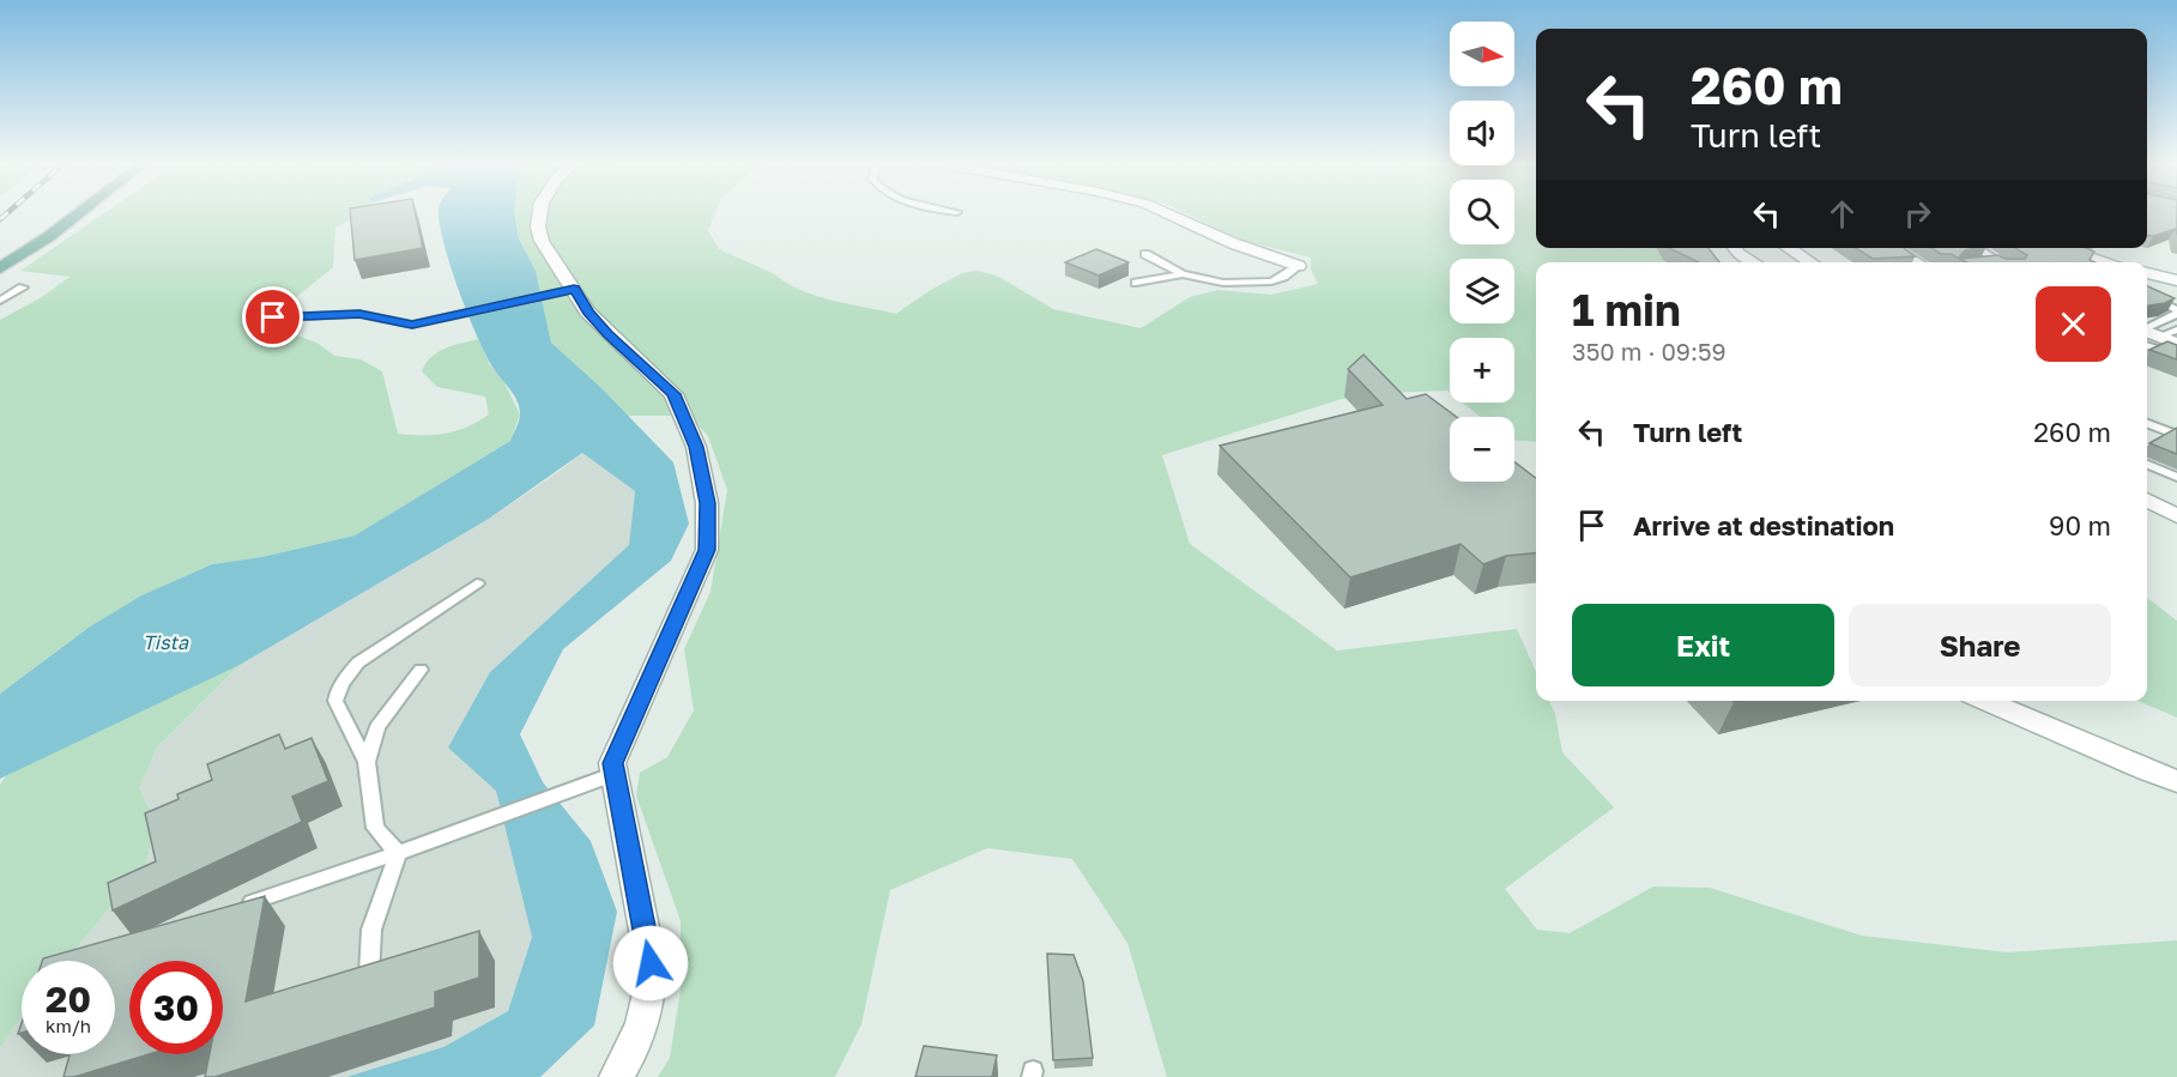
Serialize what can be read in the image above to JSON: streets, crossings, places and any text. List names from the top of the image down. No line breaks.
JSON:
{"water":["Tista"],"north":"right","page":{"map_buttons":["+","−"],"turn":["260 m","Turn left"],"heading":["1 min","350 m · 09:59"],"list":[{"name":"Turn left","value":"260 m"},{"name":"Arrive at destination","value":"90 m"}],"buttons":["Exit","Share"],"speed":"20 km/h","limit":"30"}}
